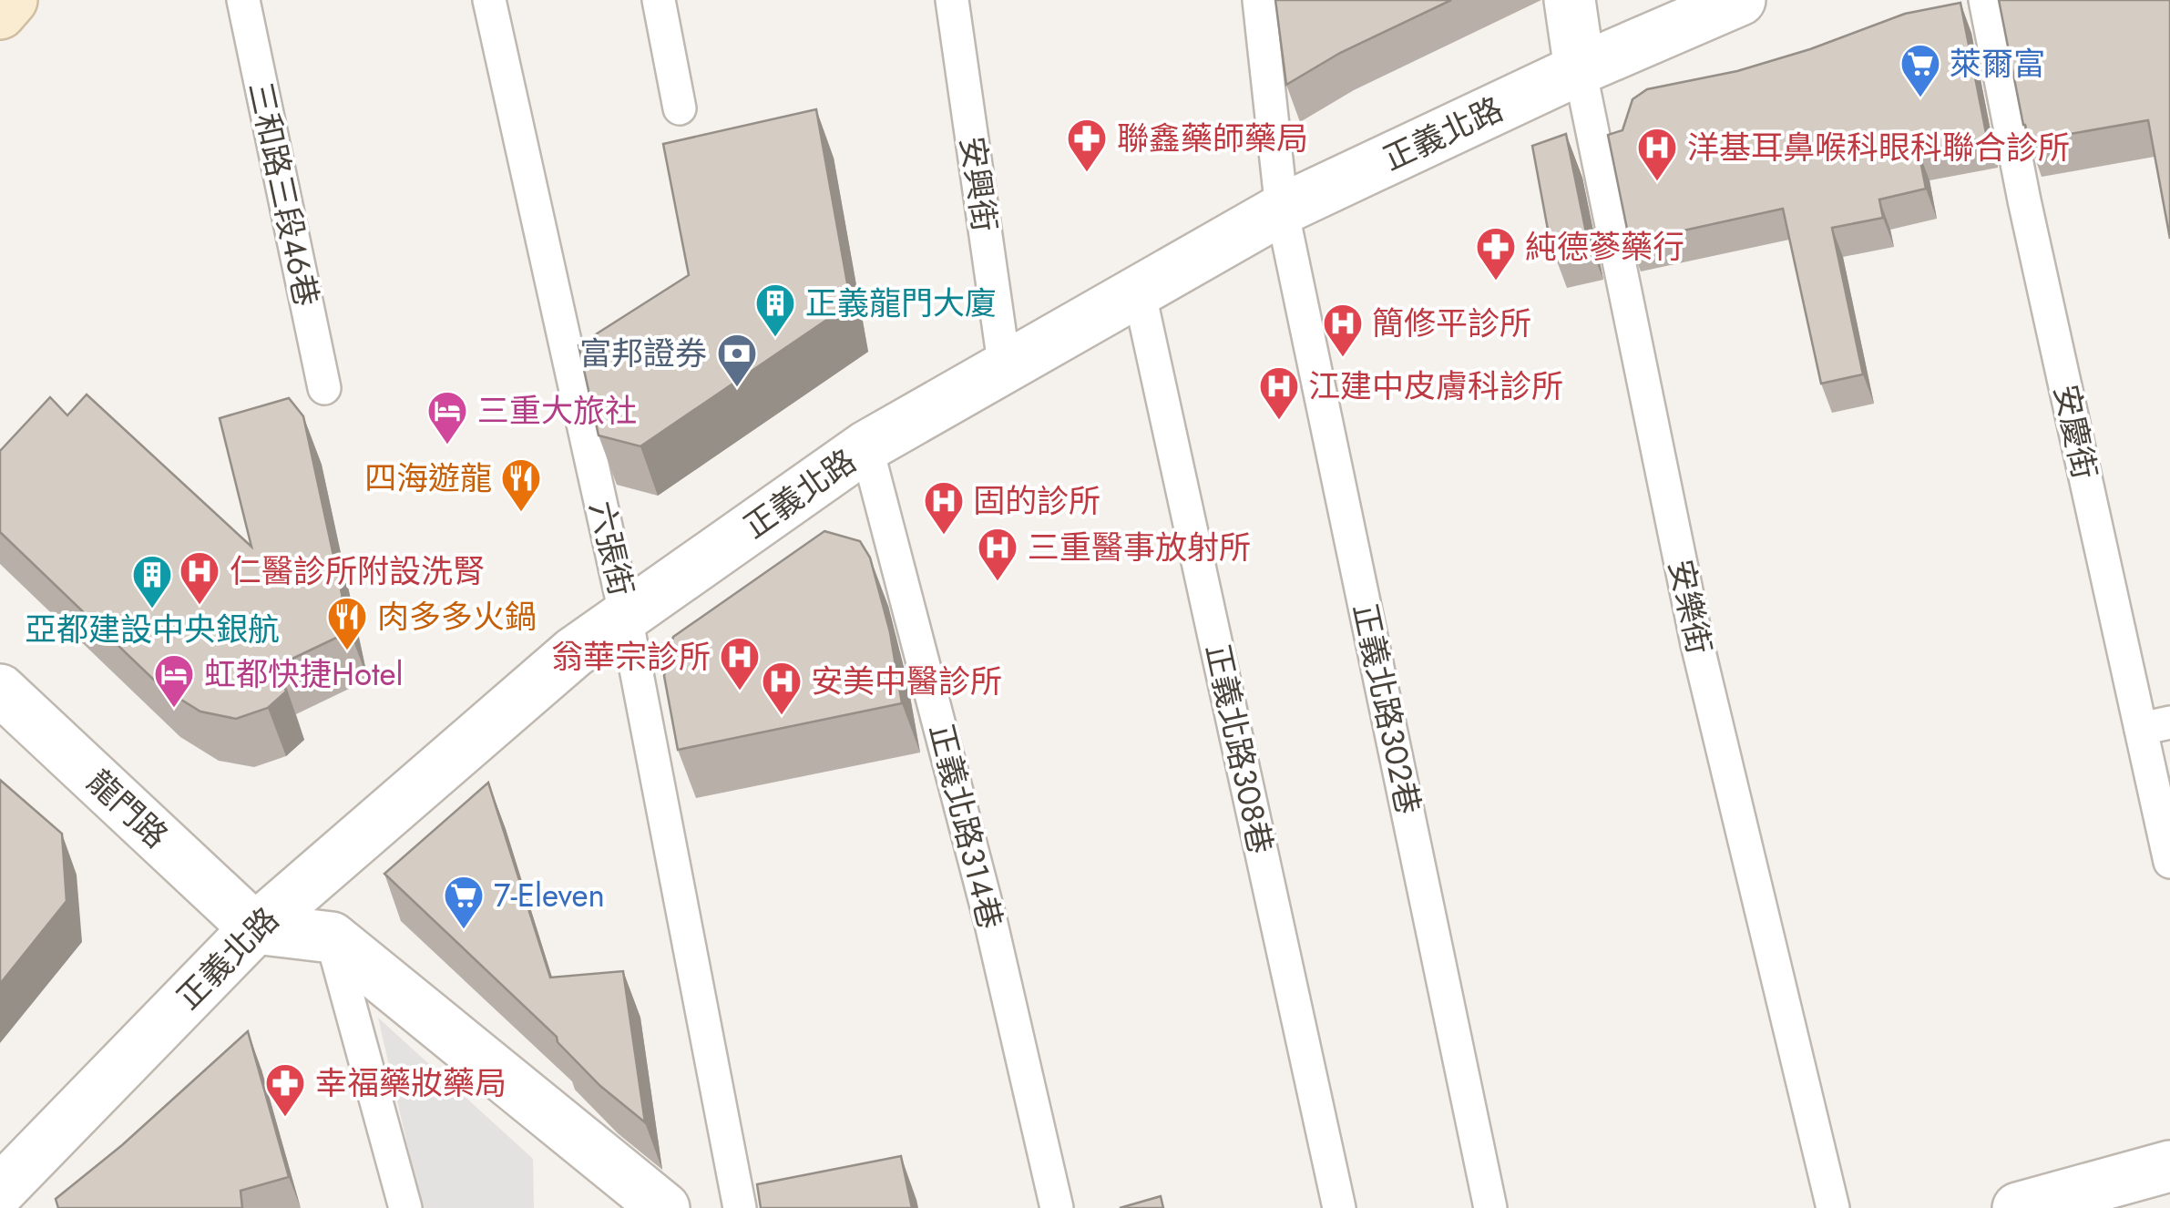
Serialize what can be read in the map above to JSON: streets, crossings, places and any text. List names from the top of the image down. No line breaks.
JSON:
{"streets":{"street":["正義北路","安樂街","龍門路"],"lane":["安興街","三和路三段46巷","安慶街","六張街","正義北路302巷","正義北路308巷","正義北路314巷"]},"crossings":[["正義北路","安興街"],["正義北路","六張街"],["正義北路","安樂街"],["正義北路","正義北路302巷"],["正義北路","正義北路308巷"],["正義北路","龍門路"],["正義北路","正義北路314巷"]],"places":{"supermarket":["萊爾富","7-Eleven"],"pharmacy":["聯鑫藥師藥局","純德蔘藥行","幸福藥妝藥局"],"hospital":["洋基耳鼻喉科眼科聯合診所","簡修平診所","江建中皮膚科診所","固的診所","三重醫事放射所","仁醫診所附設洗腎","翁華宗診所","安美中醫診所"],"building":["正義龍門大廈","亞都建設中央銀航"],"bank":["富邦證券"],"hotel":["三重大旅社","虹都快捷Hotel"],"restaurant":["四海遊龍","肉多多火鍋"]}}
